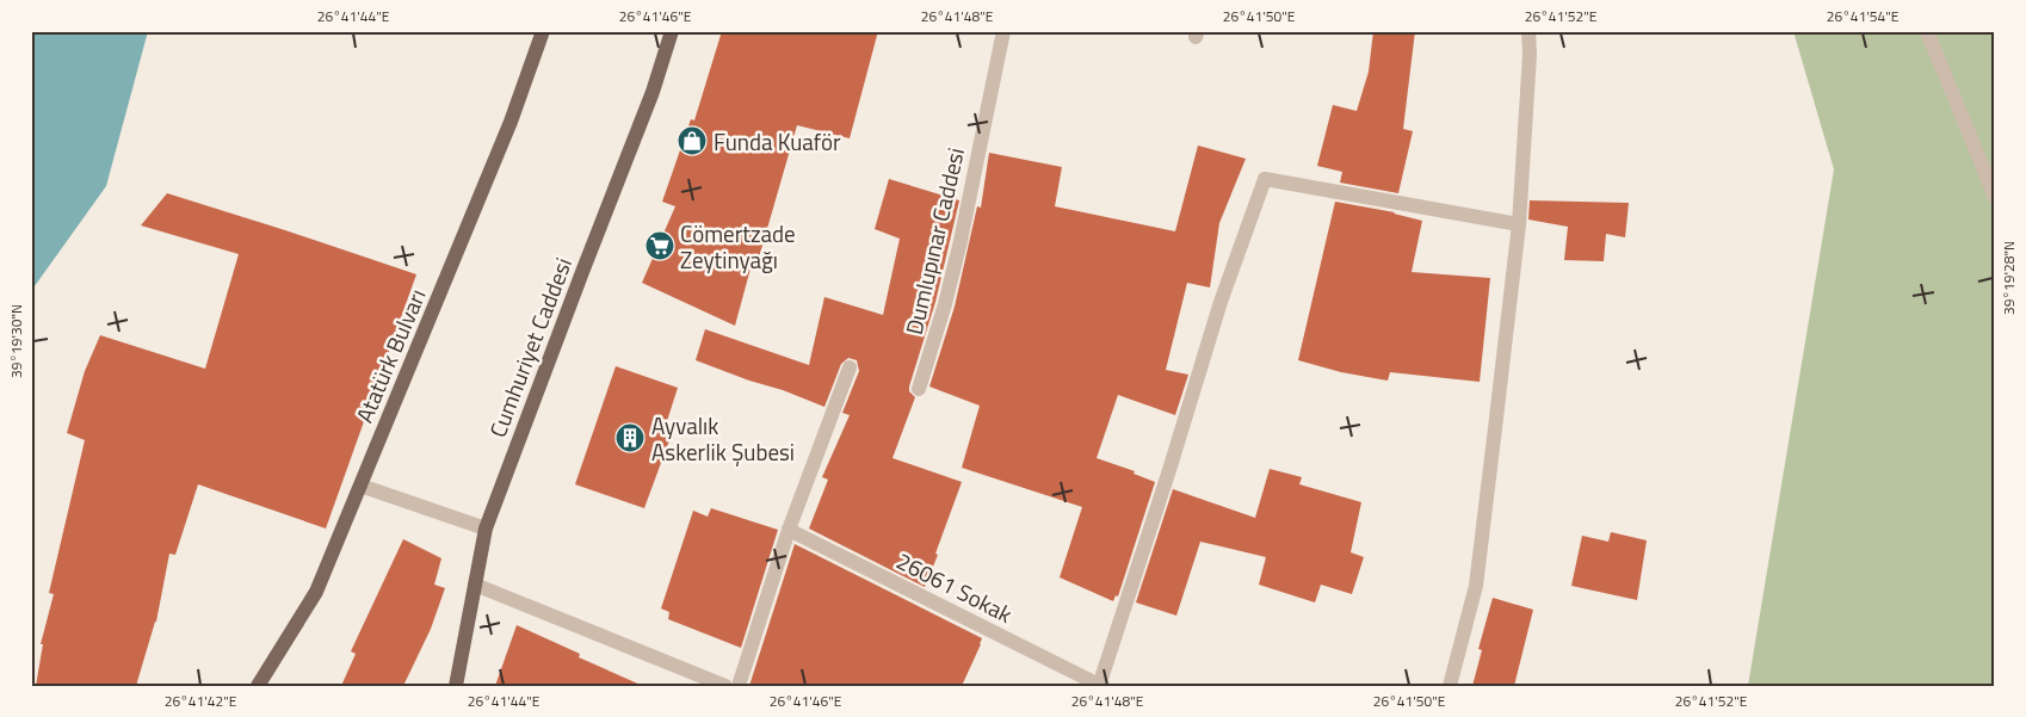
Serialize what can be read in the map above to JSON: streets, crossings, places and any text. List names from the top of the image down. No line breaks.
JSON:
{"streets":{"main road":["Cumhuriyet Caddesi","Atatürk Bulvarı"],"street":["Dumlupınar Caddesi","26061 Sokak"]},"places":{"shop":["Funda Kuaför"],"supermarket":["Cömertzade Zeytinyağı"],"building":["Ayvalık Askerlik Şubesi"]},"coordinates":["26°41'44\"E","26°41'46\"E","26°41'48\"E","26°41'50\"E","26°41'52\"E","26°41'54\"E","39°19'28\"N","39°19'30\"N","26°41'42\"E"]}
